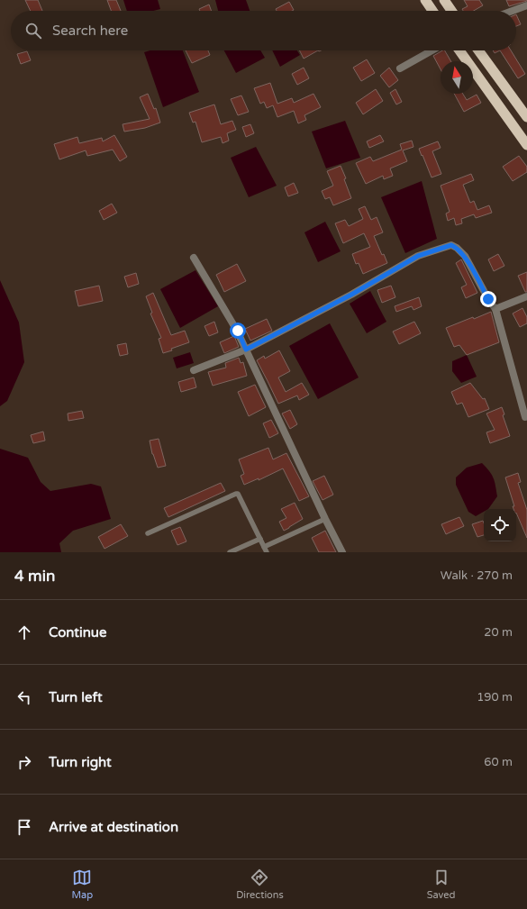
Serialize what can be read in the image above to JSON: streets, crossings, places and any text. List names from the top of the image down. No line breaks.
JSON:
{"north":"top","page":{"search":"Search here","heading":["4 min","Walk · 270 m"],"list":[["Continue","20 m"],["Turn left","190 m"],["Turn right","60 m"],"Arrive at destination"],"nav":["Map","Directions","Saved"]}}
